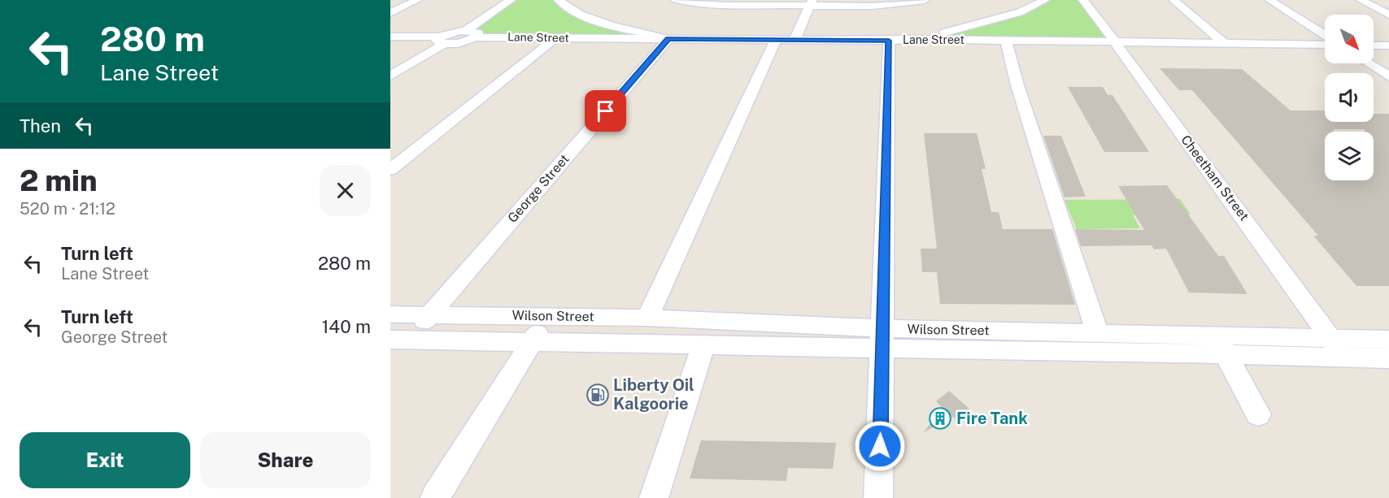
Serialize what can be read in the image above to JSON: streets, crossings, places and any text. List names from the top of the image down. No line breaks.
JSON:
{"streets":{"street":["Lane Street","Cheetham Street","George Street","Wilson Street"]},"crossings":[["Lane Street","Cheetham Street"],["Lane Street","George Street"],["Cheetham Street","Wilson Street"],["George Street","Wilson Street"]],"places":{"fuel station":["Liberty Oil Kalgoorie"],"building":["Fire Tank"]},"north":"bottom right","page":{"turn":["280 m","Lane Street"],"then":"Then","heading":["2 min","520 m · 21:12"],"list":[{"name":"Turn left","note":"Lane Street","value":"280 m"},{"name":"Turn left","note":"George Street","value":"140 m"}],"buttons":["Exit","Share"]}}
